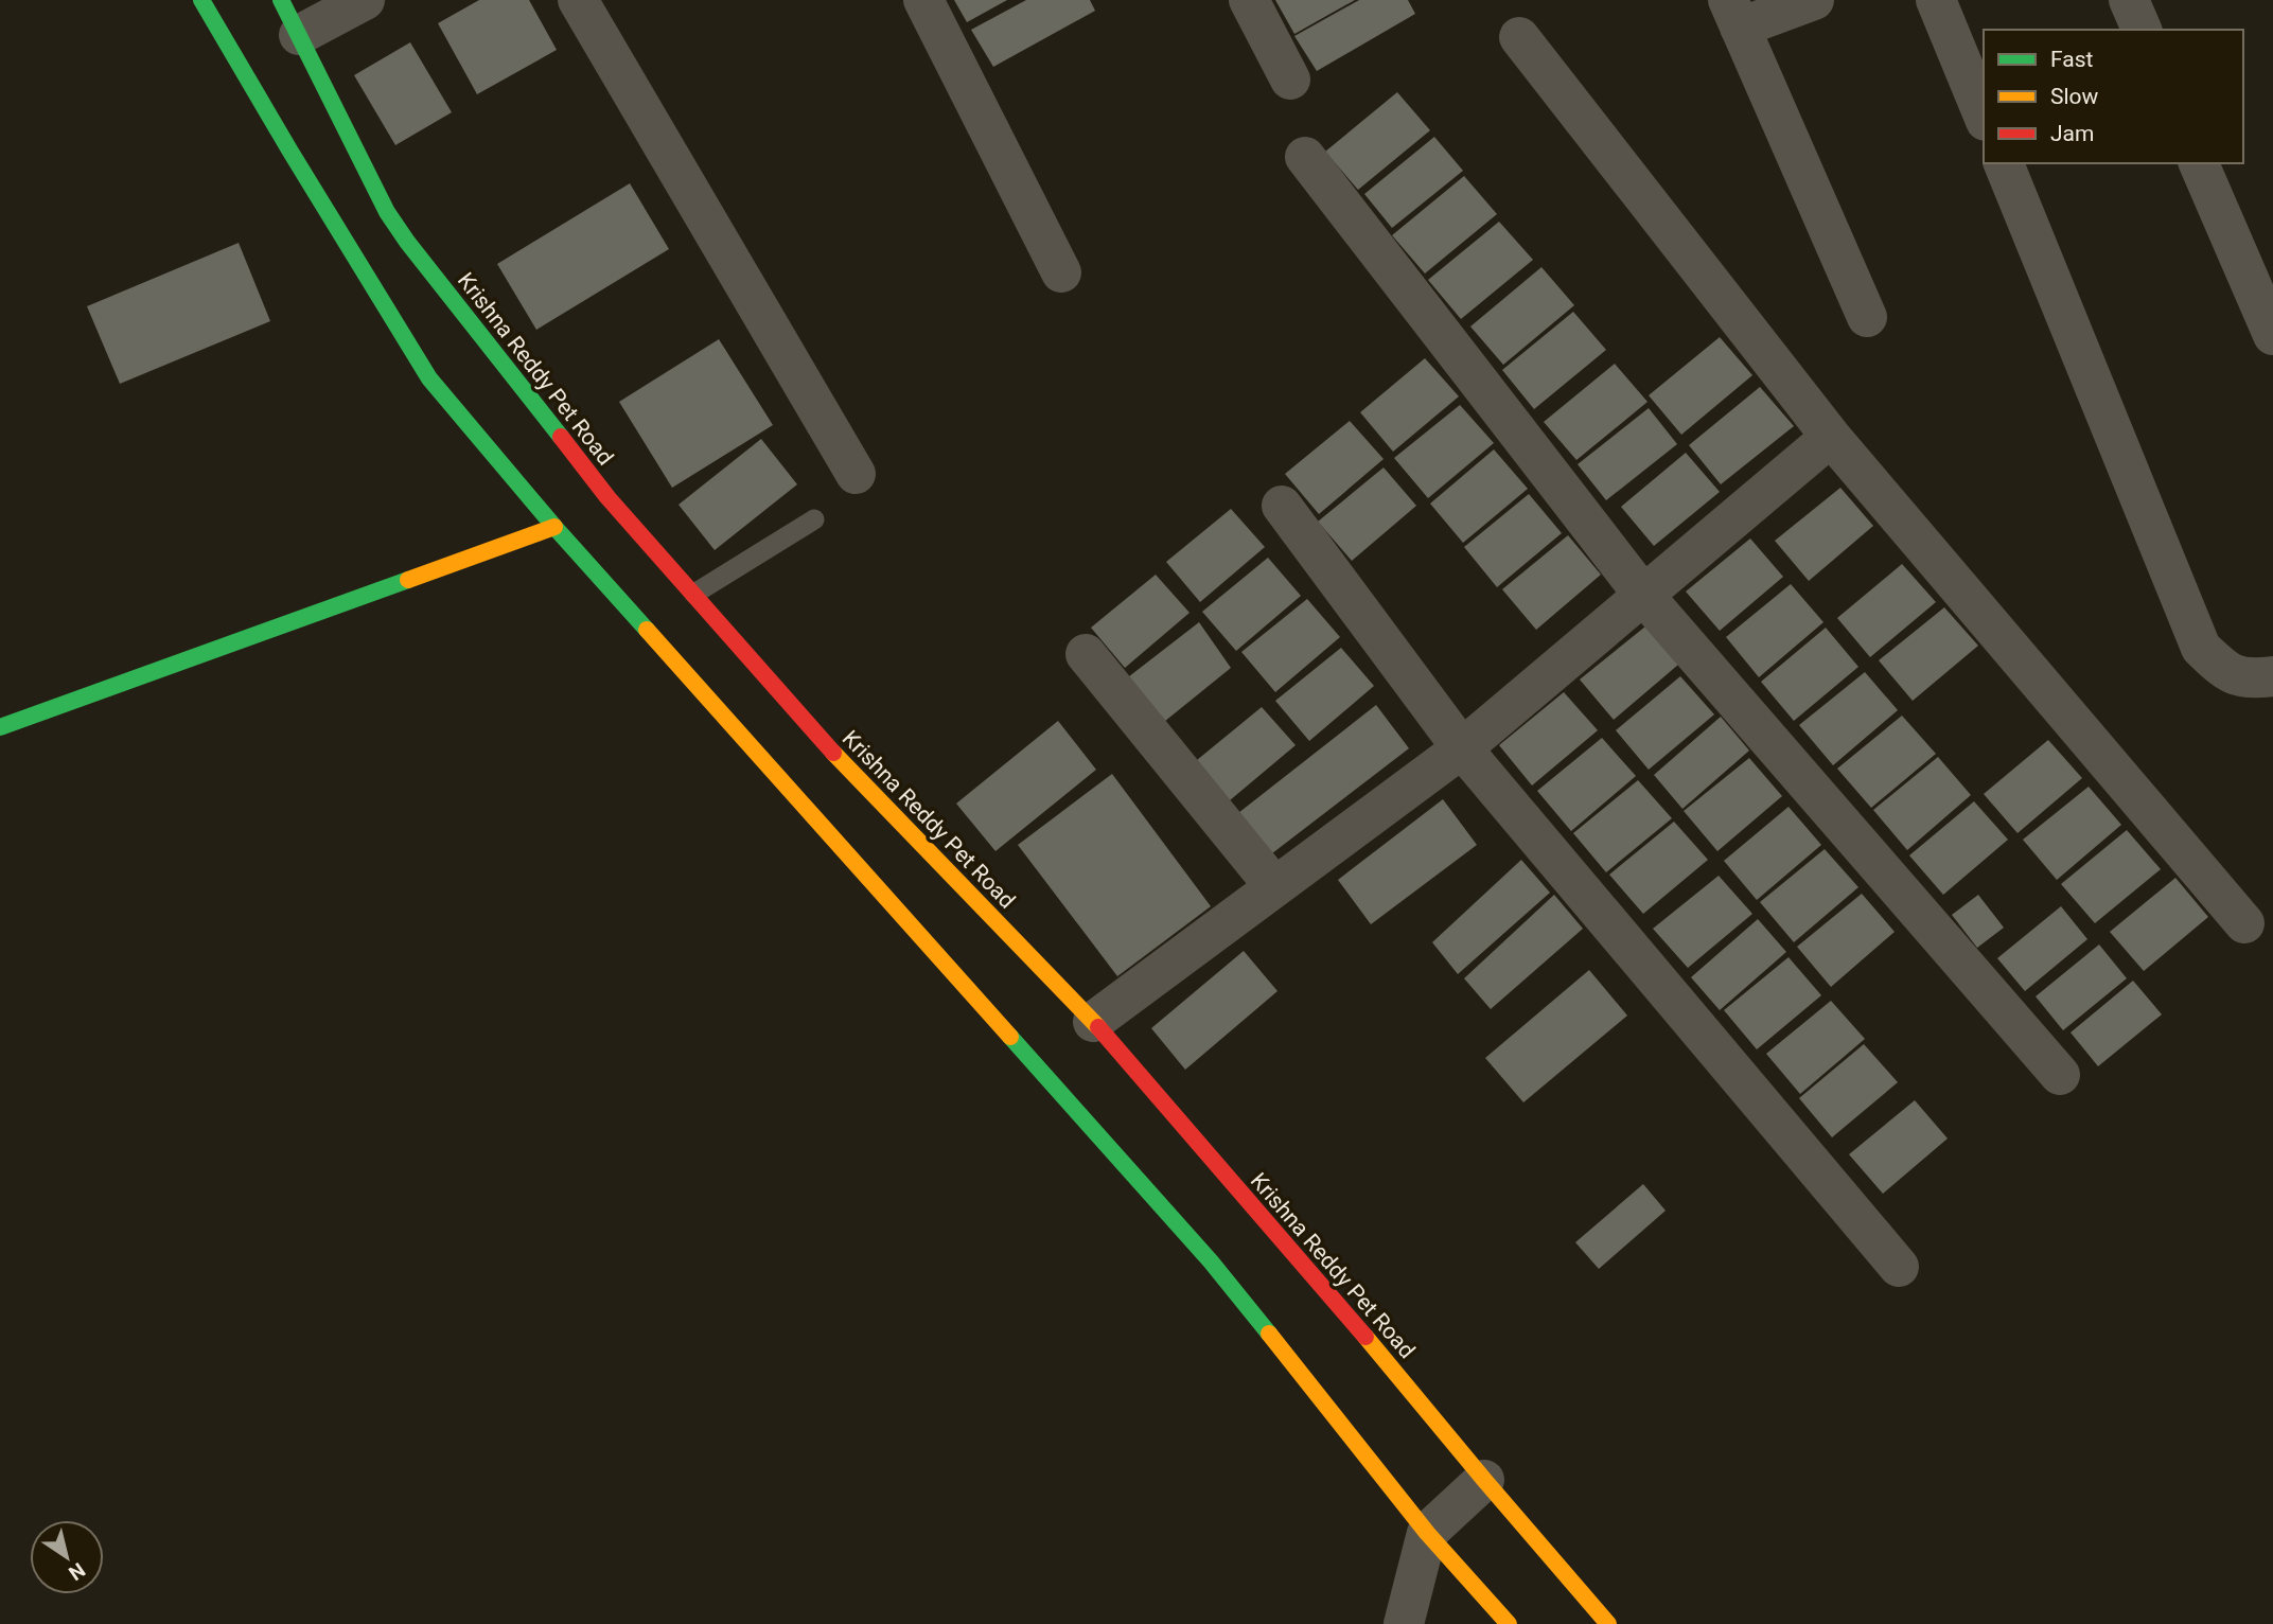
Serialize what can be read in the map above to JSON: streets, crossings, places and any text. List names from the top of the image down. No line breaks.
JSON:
{"streets":{"main road":["Krishna Reddy Pet Road"]},"legend":["Fast","Slow","Jam"],"north":"bottom right"}
